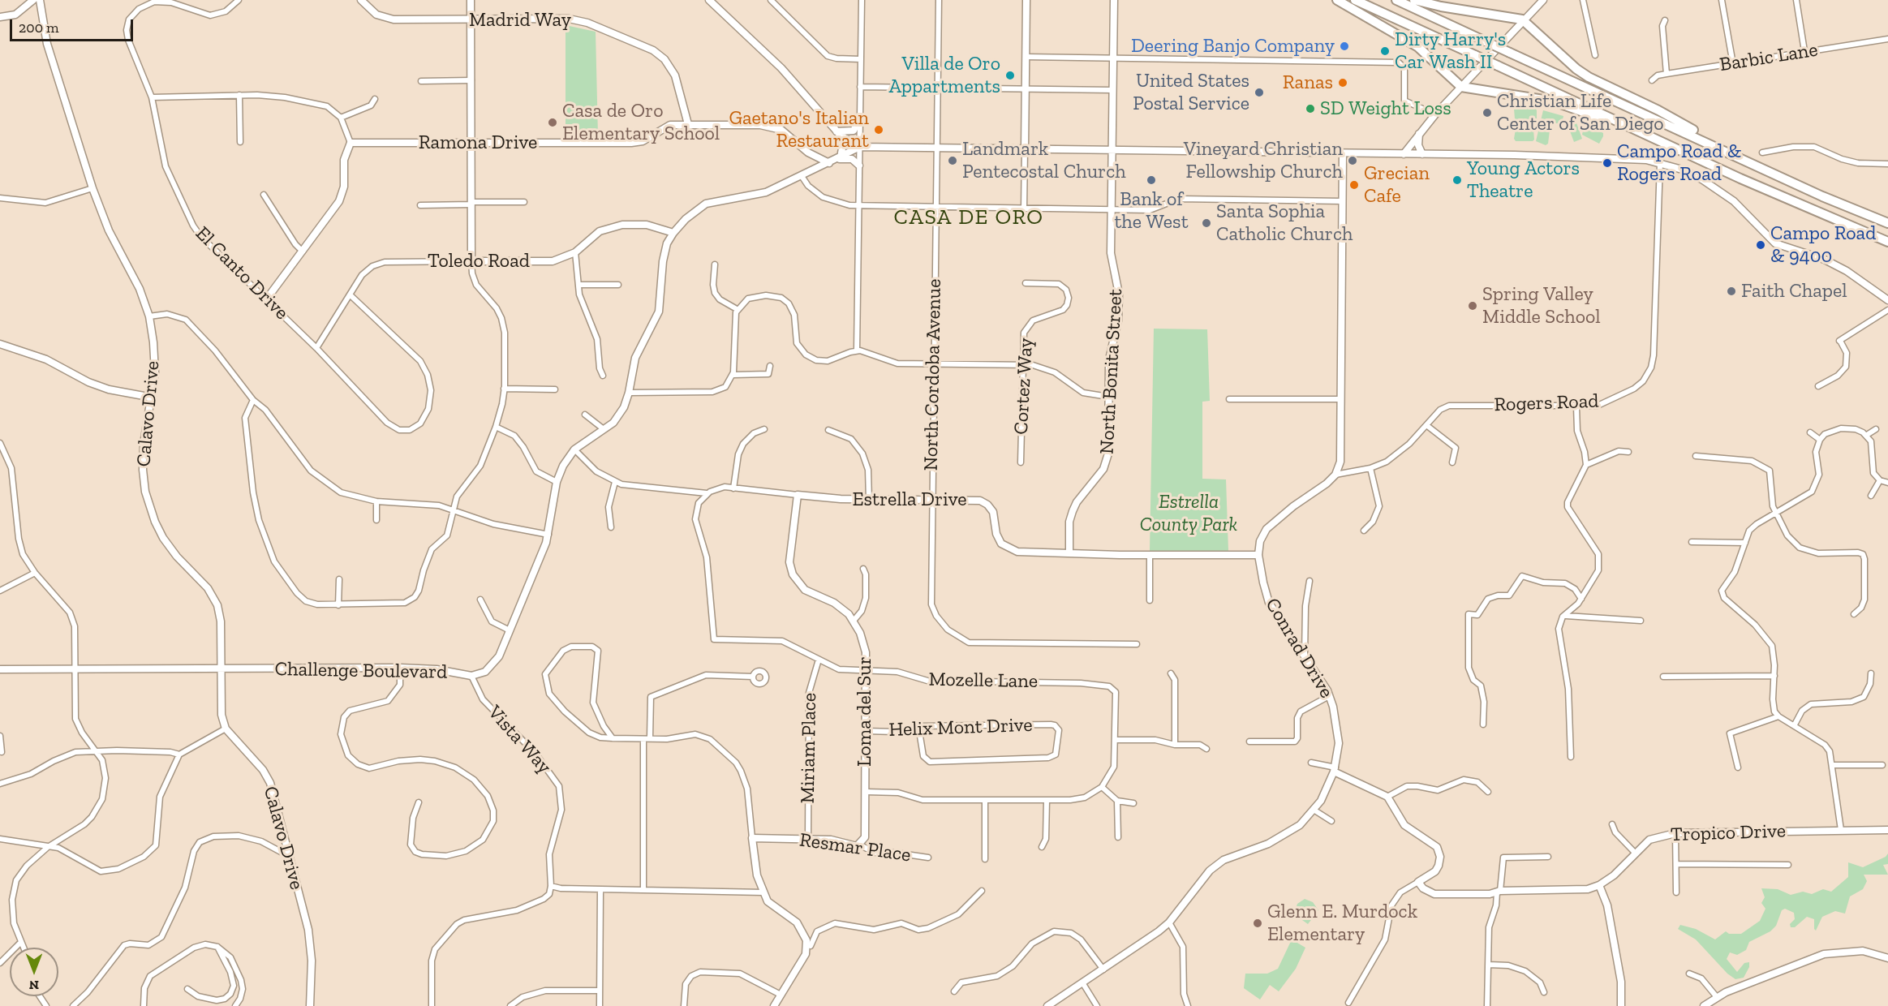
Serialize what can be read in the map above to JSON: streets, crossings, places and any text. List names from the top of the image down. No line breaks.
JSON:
{"streets":{"street":["Madrid Way","Barbic Lane","Ramona Drive","Toledo Road","El Canto Drive","North Bonita Street","North Cordoba Avenue","Cortez Way","Rogers Road","Calavo Drive","Estrella Drive","Conrad Drive","Challenge Boulevard","Mozelle Lane","Loma del Sur","Helix Mont Drive","Vista Way","Miriam Place","Tropico Drive","Resmar Place"]},"crossings":[["Madrid Way","Ramona Drive"],["Toledo Road","El Canto Drive"],["Toledo Road","Challenge Boulevard"],["North Bonita Street","Estrella Drive"],["North Cordoba Avenue","Estrella Drive"],["Rogers Road","Conrad Drive"],["Calavo Drive","Challenge Boulevard"],["Estrella Drive","Conrad Drive"],["Estrella Drive","Challenge Boulevard"],["Estrella Drive","Mozelle Lane"],["Estrella Drive","Loma del Sur"],["Challenge Boulevard","Vista Way"],["Mozelle Lane","Loma del Sur"],["Mozelle Lane","Miriam Place"],["Loma del Sur","Helix Mont Drive"],["Loma del Sur","Resmar Place"],["Miriam Place","Resmar Place"]],"districts":["CASA DE ORO"],"parks":["Estrella County Park"],"places":["Deering Banjo Company","Dirty Harry's Car Wash II","Villa de Oro Appartments","Ranas","United States Postal Service","SD Weight Loss","Christian Life Center of San Diego","Casa de Oro Elementary School","Gaetano's Italian Restaurant","Landmark Pentecostal Church","Vineyard Christian Fellowship Church","Campo Road & Rogers Road","Bank of the West","Young Actors Theatre","Grecian Cafe","Santa Sophia Catholic Church","Campo Road & 9400","Faith Chapel","Spring Valley Middle School","Glenn E. Murdock Elementary"],"scale_bar":"200 m","north":"bottom"}
